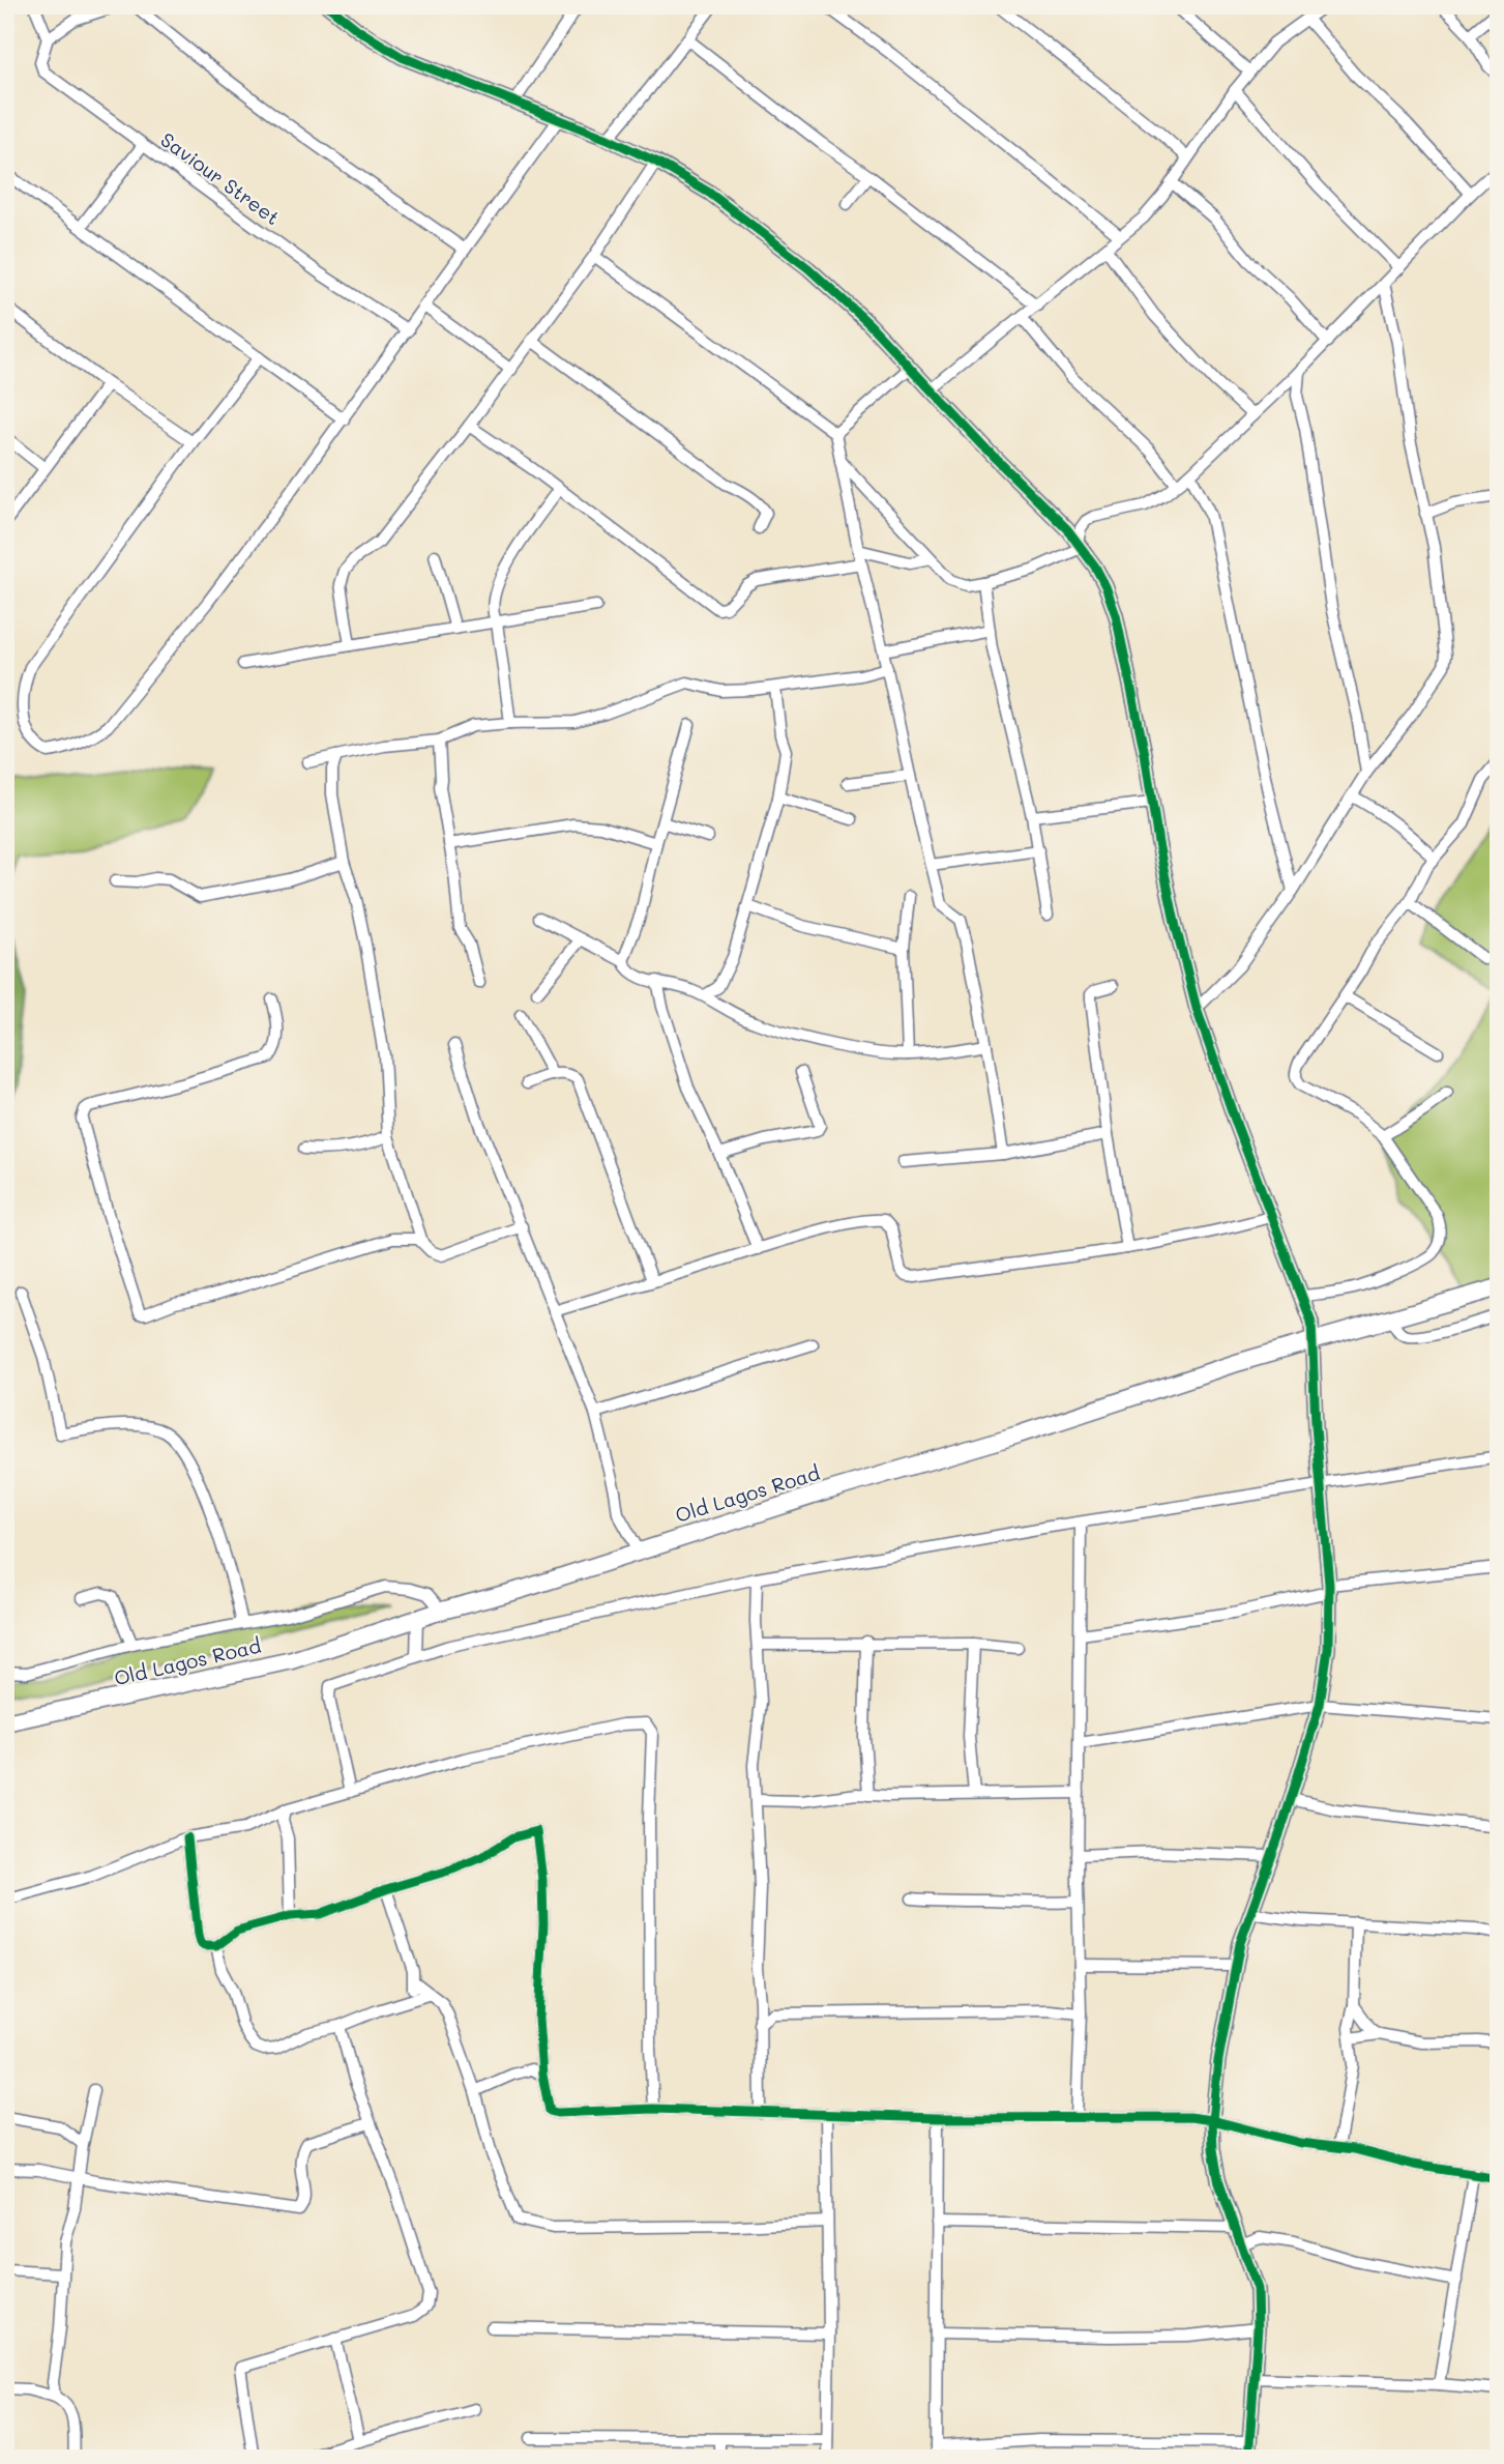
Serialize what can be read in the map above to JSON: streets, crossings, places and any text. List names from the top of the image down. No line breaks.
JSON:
{"streets":{"main road":["Old Lagos Road"],"street":["Saviour Street"]}}
